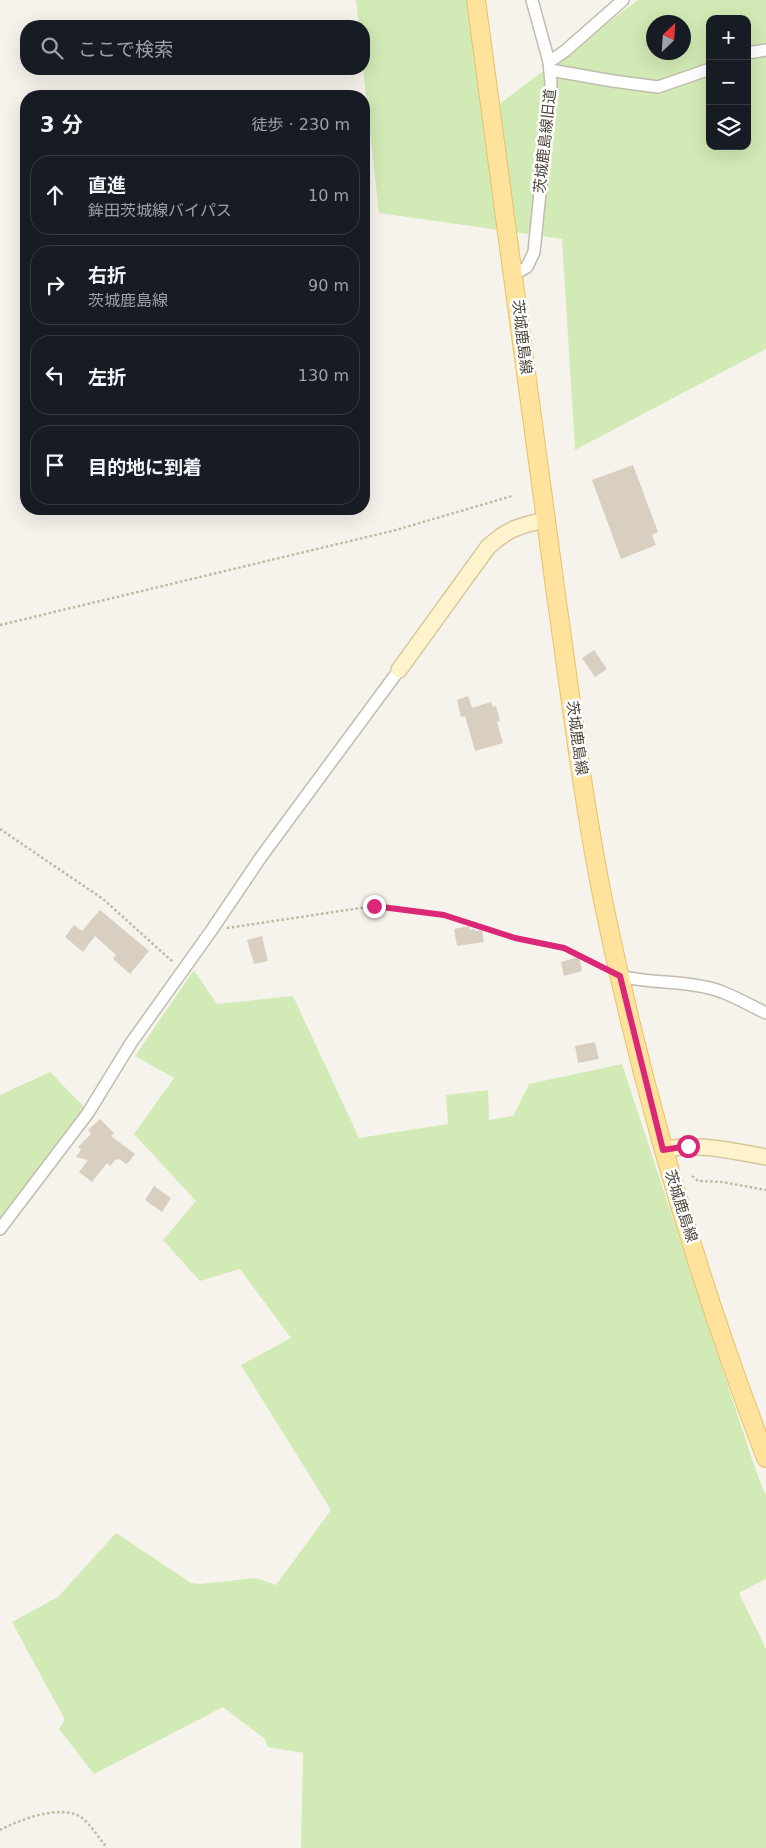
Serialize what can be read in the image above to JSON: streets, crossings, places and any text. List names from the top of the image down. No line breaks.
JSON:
{"streets":{"main road":["茨城鹿島線"],"street":["茨城鹿島線旧道"]},"crossings":[["茨城鹿島線旧道","茨城鹿島線"]],"north":"top right","page":{"map_buttons":["+","−"],"search":"ここで検索","heading":["3 分","徒歩 · 230 m"],"list":[["直進","鉾田茨城線バイパス","10 m"],["右折","茨城鹿島線","90 m"],["左折","130 m"],"目的地に到着"]}}
